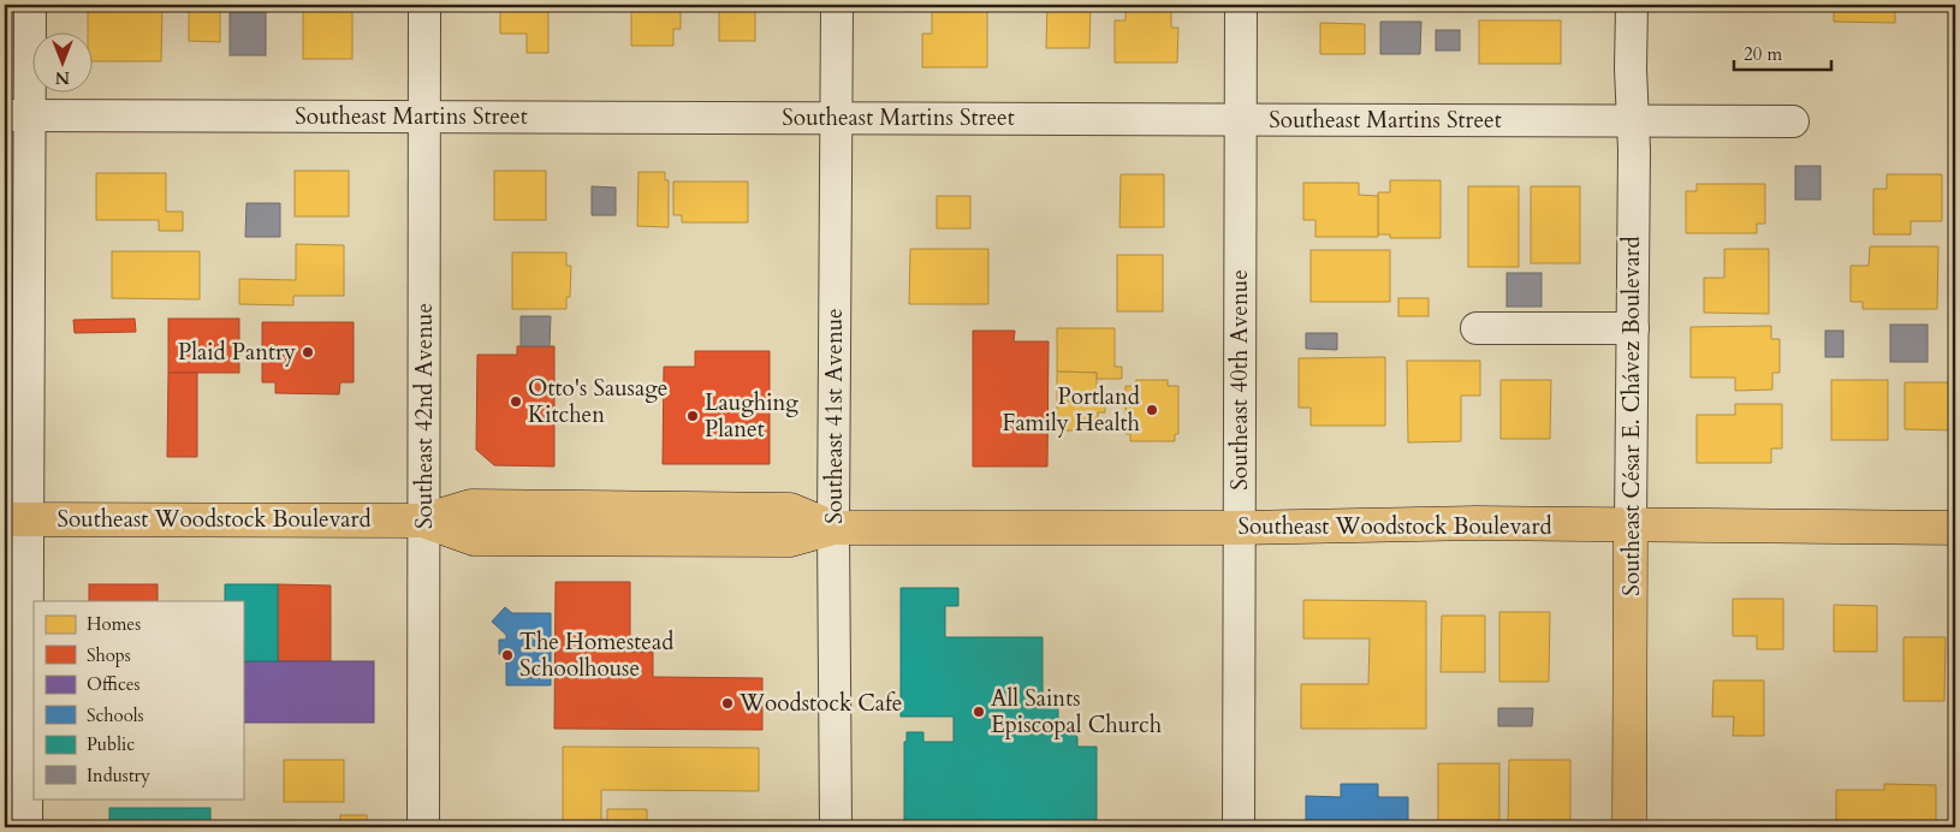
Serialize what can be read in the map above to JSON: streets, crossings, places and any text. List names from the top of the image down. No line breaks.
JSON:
{"streets":{"main road":["Southeast César E. Chávez Boulevard","Southeast Woodstock Boulevard"],"street":["Southeast Martins Street","Southeast 40th Avenue","Southeast 42nd Avenue","Southeast 41st Avenue"]},"crossings":[["Southeast Martins Street","Southeast 40th Avenue"],["Southeast Martins Street","Southeast 42nd Avenue"],["Southeast Martins Street","Southeast 41st Avenue"],["Southeast Martins Street","Southeast César E. Chávez Boulevard"],["Southeast 40th Avenue","Southeast Woodstock Boulevard"],["Southeast 42nd Avenue","Southeast Woodstock Boulevard"],["Southeast 41st Avenue","Southeast Woodstock Boulevard"],["Southeast César E. Chávez Boulevard","Southeast Woodstock Boulevard"]],"places":["Plaid Pantry","Otto's Sausage Kitchen","Portland Family Health","Laughing Planet","The Homestead Schoolhouse","Woodstock Cafe","All Saints Episcopal Church"],"legend":["Homes","Shops","Offices","Schools","Public","Industry"],"scale_bar":"20 m","north":"bottom"}
